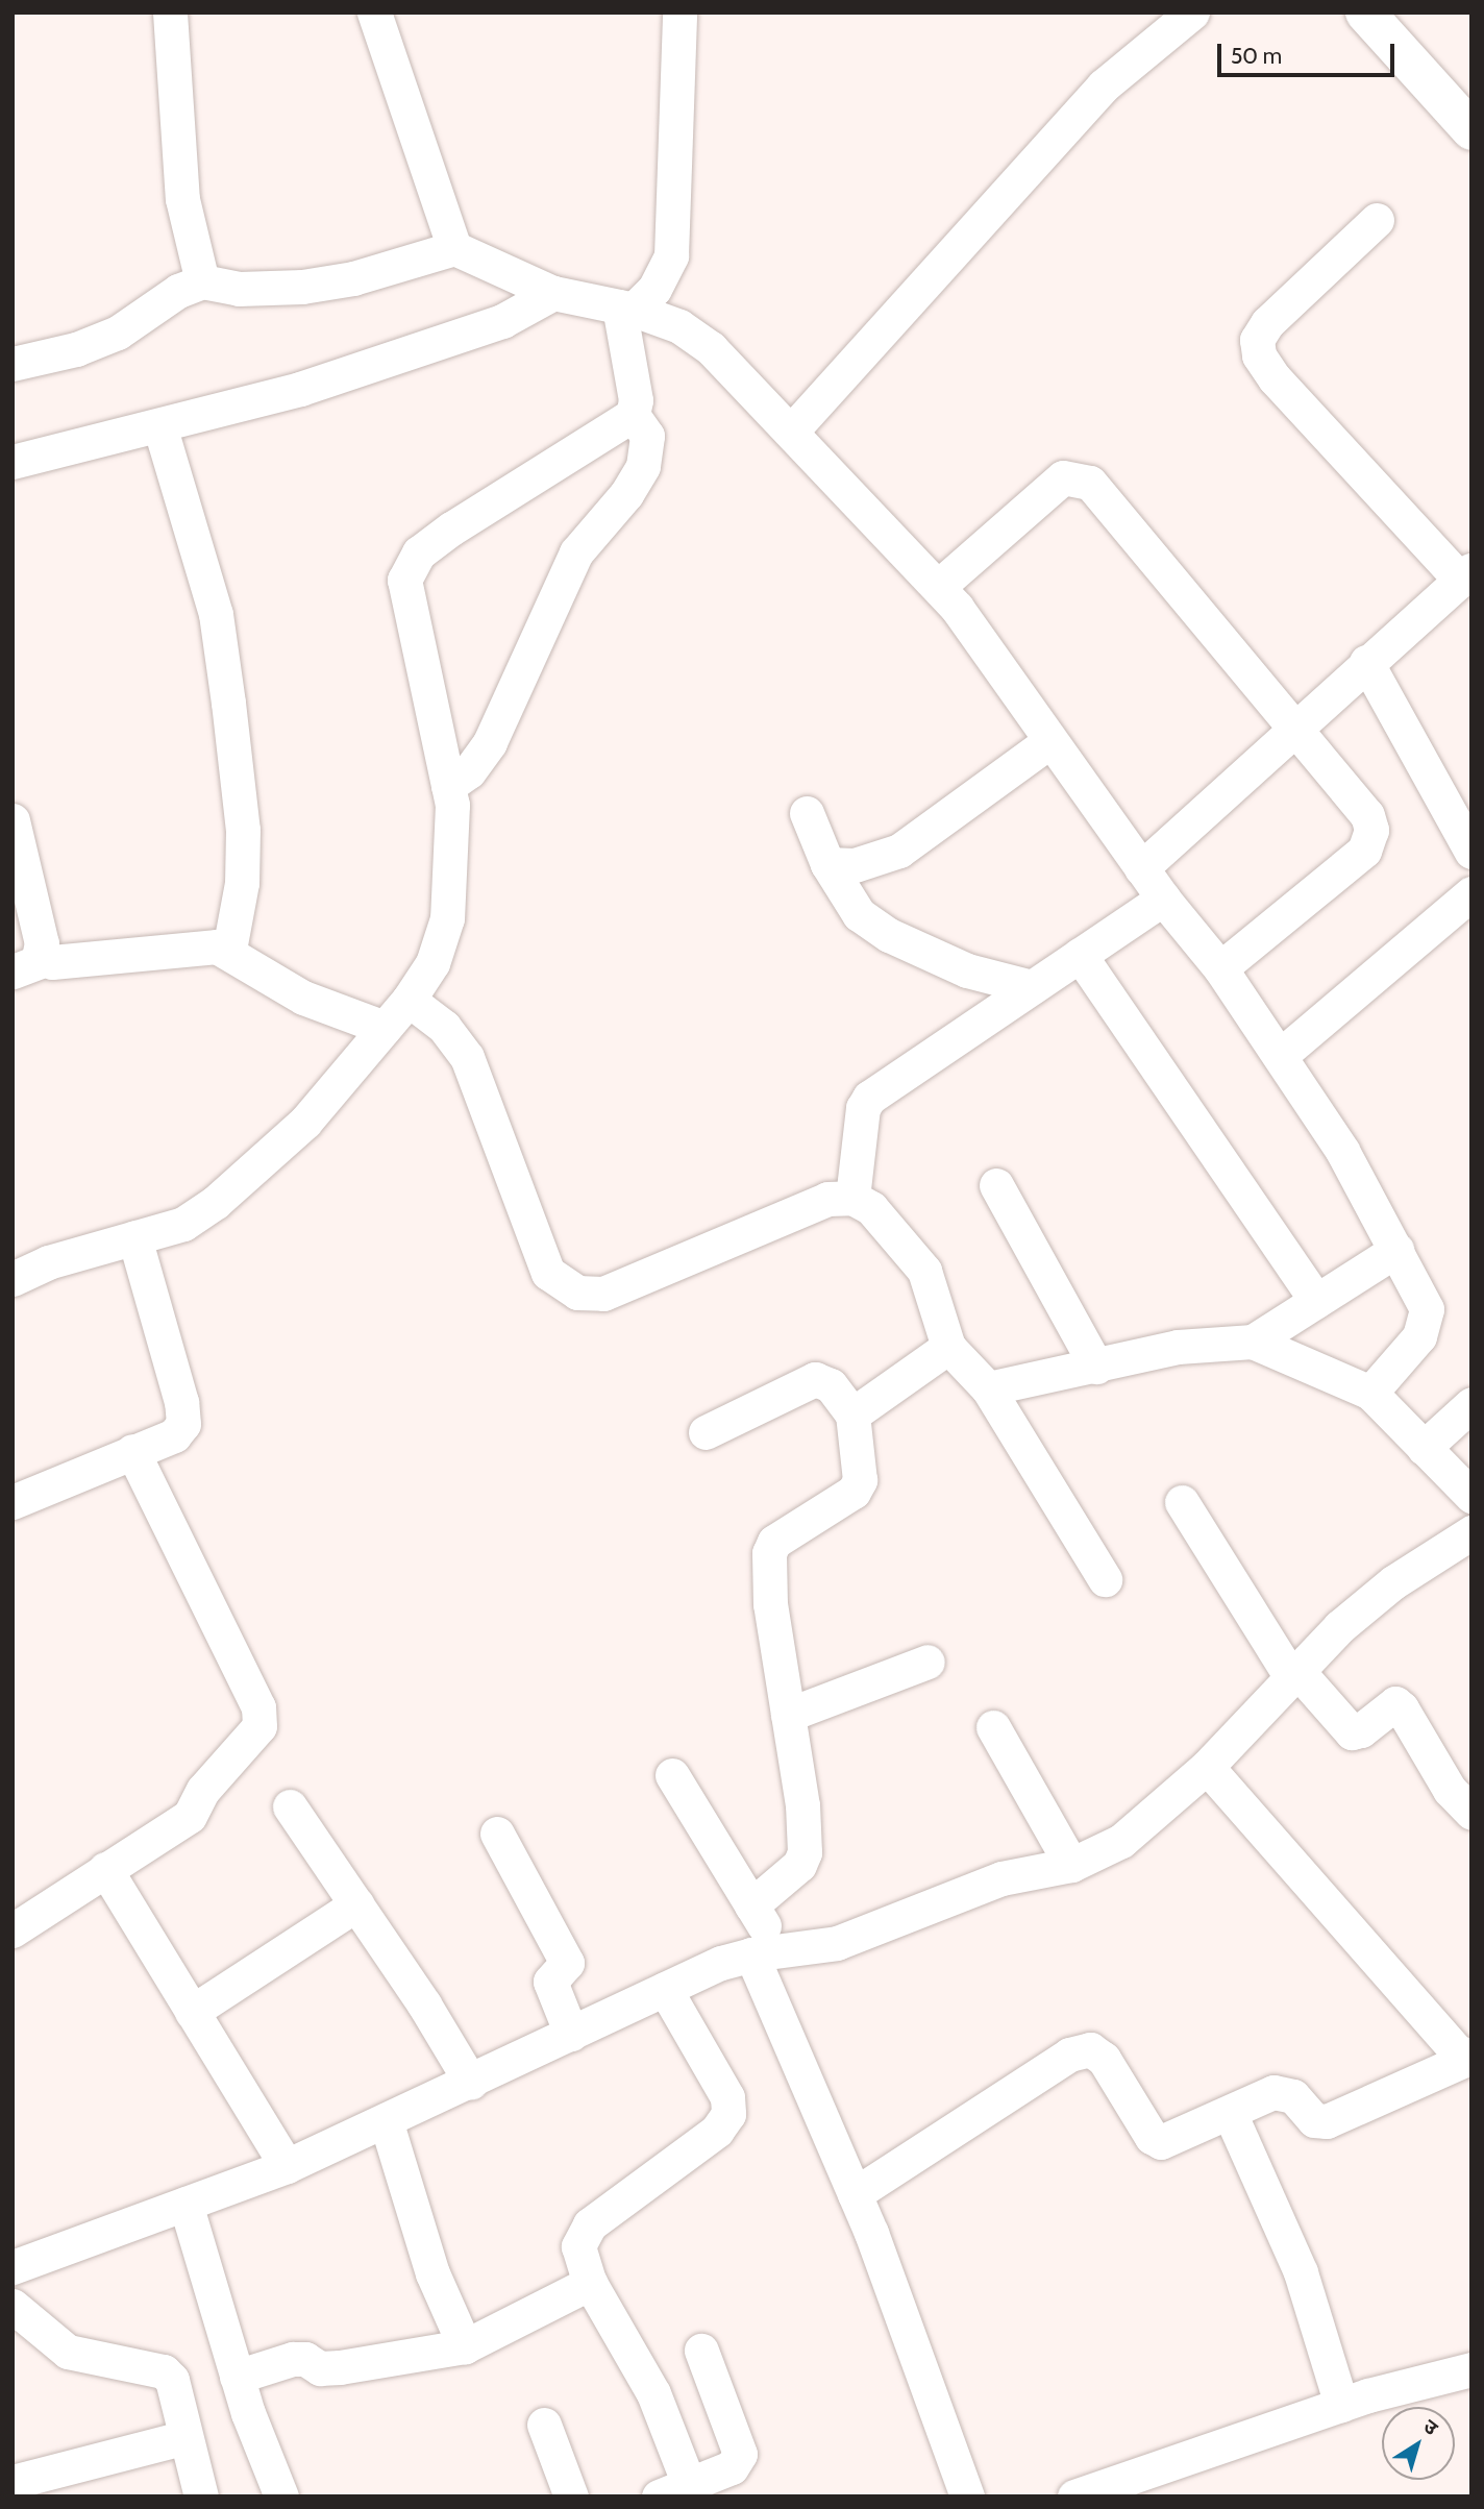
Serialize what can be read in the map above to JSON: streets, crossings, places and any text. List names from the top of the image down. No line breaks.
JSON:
{"scale_bar":"50 m","north":"top right"}
